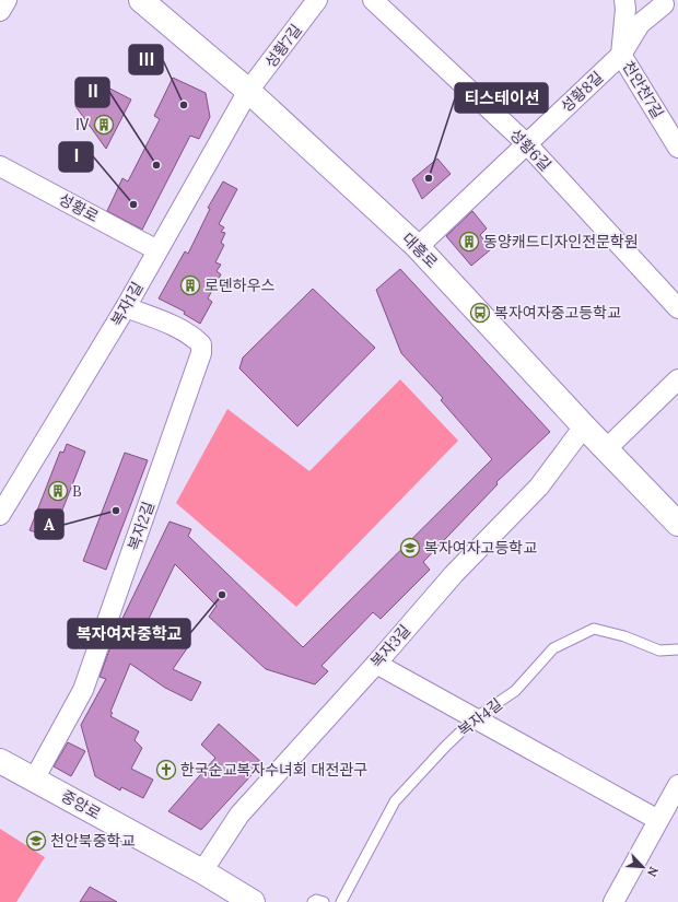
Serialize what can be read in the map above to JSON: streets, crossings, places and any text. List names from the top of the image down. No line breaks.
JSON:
{"streets":{"street":["성황7길","천안천7길","성황8길","성황6길","성황로","대흥로","복자1길","복자2길","복자3길","중앙로"],"lane":["복자4길"]},"crossings":[["성황7길","대흥로"],["성황7길","복자1길"],["천안천7길","성황8길"],["성황8길","성황6길"],["성황8길","대흥로"],["성황로","복자1길"],["대흥로","복자1길"],["대흥로","복자3길"],["복자1길","복자2길"],["복자2길","중앙로"],["복자3길","중앙로"]],"places":{"other":["Ⅲ","Ⅱ","티스테이션","Ⅰ","A","복자여자중학교"],"building":["Ⅳ","동양캐드디자인전문학원","로덴하우스","B"],"bus stop":["복자여자중고등학교"],"school or university":["복자여자고등학교","천안북중학교"],"church":["한국순교복자수녀회 대전관구"]},"north":"bottom right"}
